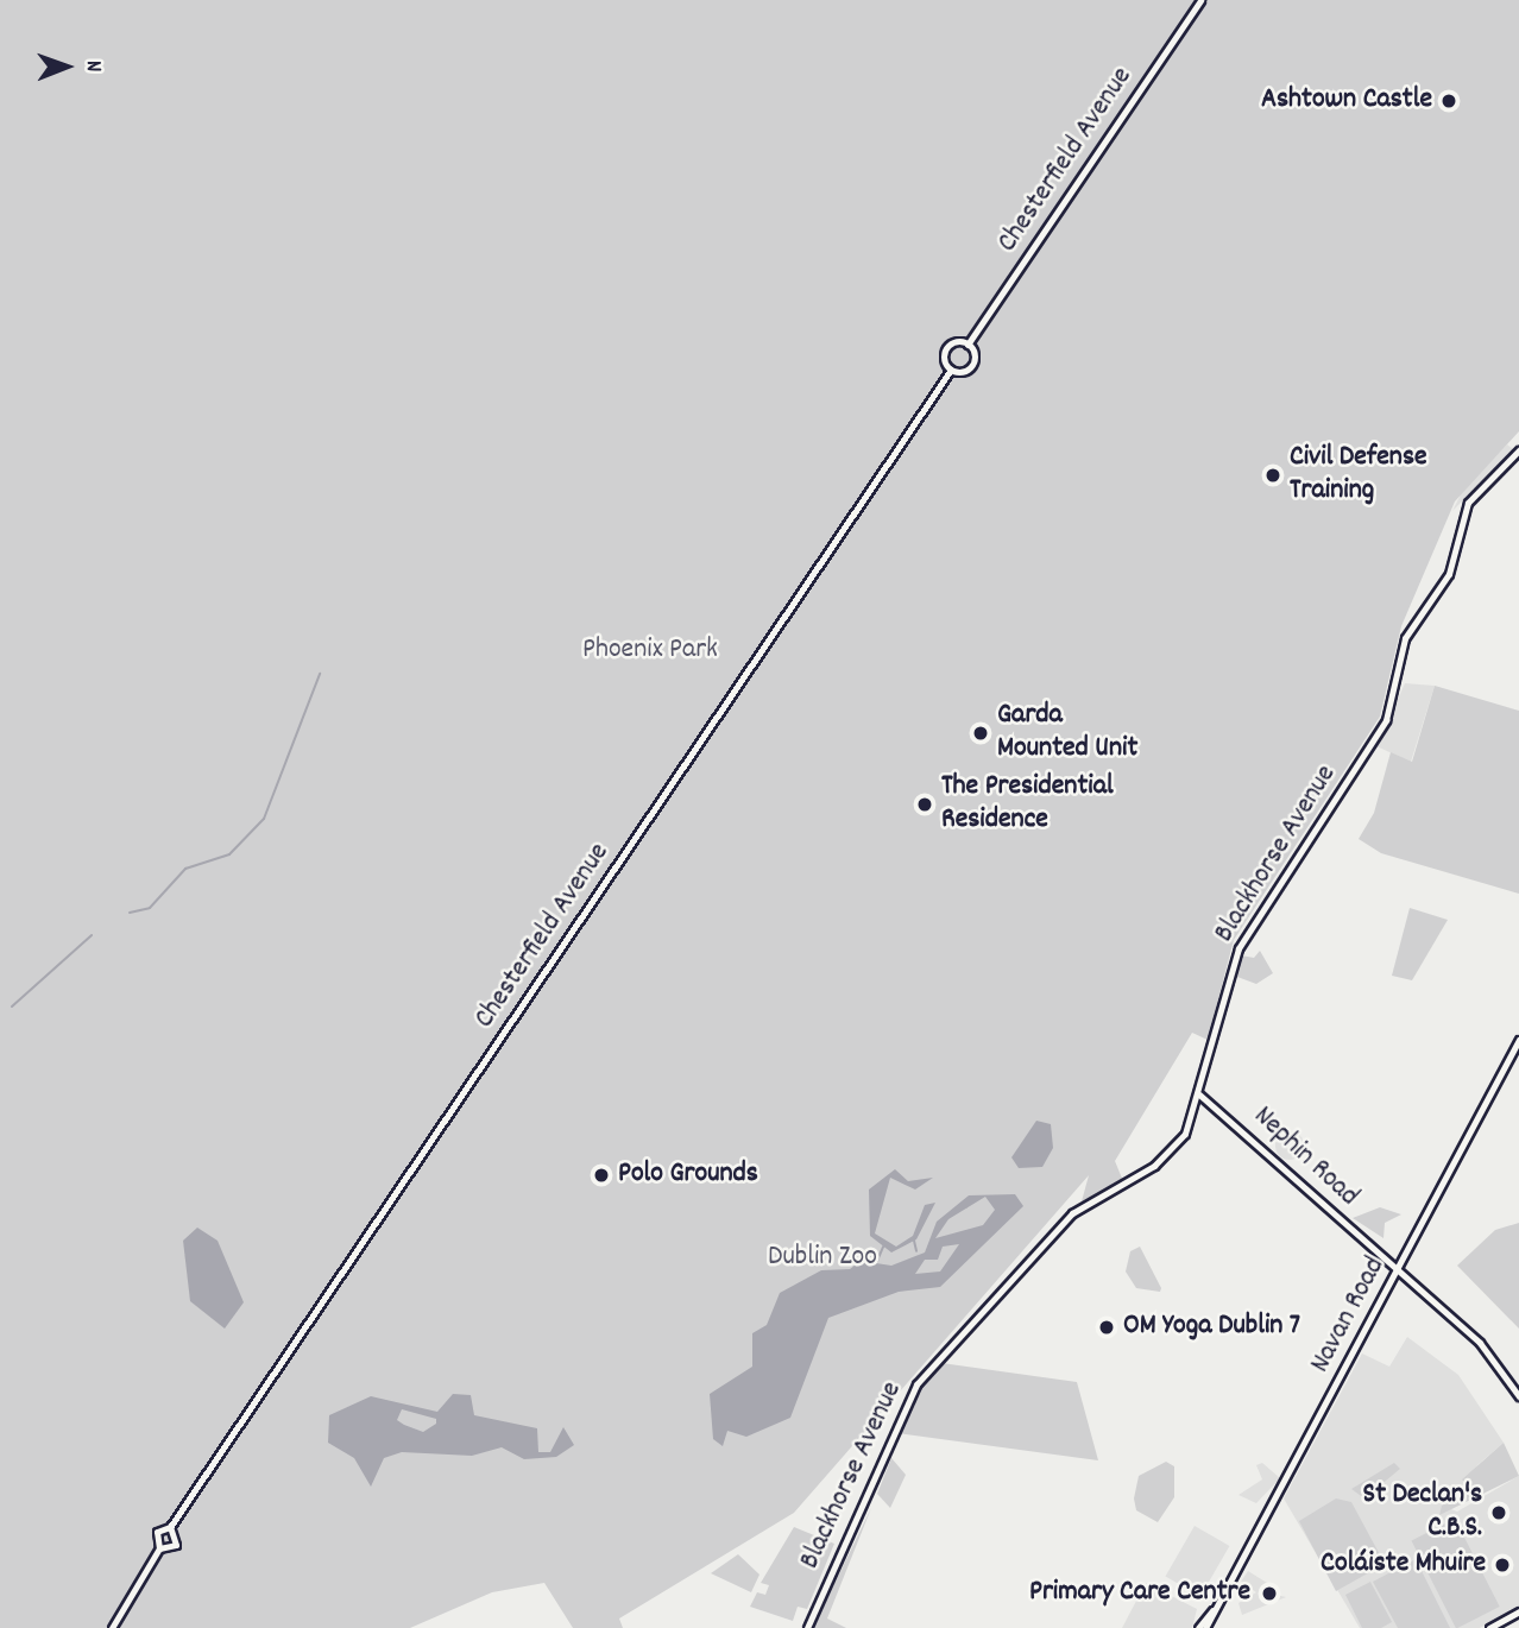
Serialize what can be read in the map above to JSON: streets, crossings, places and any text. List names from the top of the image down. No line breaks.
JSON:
{"streets":{"street":["Chesterfield Avenue","Blackhorse Avenue","Nephin Road","Navan Road"]},"crossings":[["Blackhorse Avenue","Nephin Road"],["Nephin Road","Navan Road"]],"parks":["Phoenix Park","Dublin Zoo"],"places":["Ashtown Castle","Civil Defense Training","Garda Mounted Unit","The Presidential Residence","Polo Grounds","OM Yoga Dublin 7","St Declan's C.B.S.","Coláiste Mhuire","Primary Care Centre"],"north":"right"}
